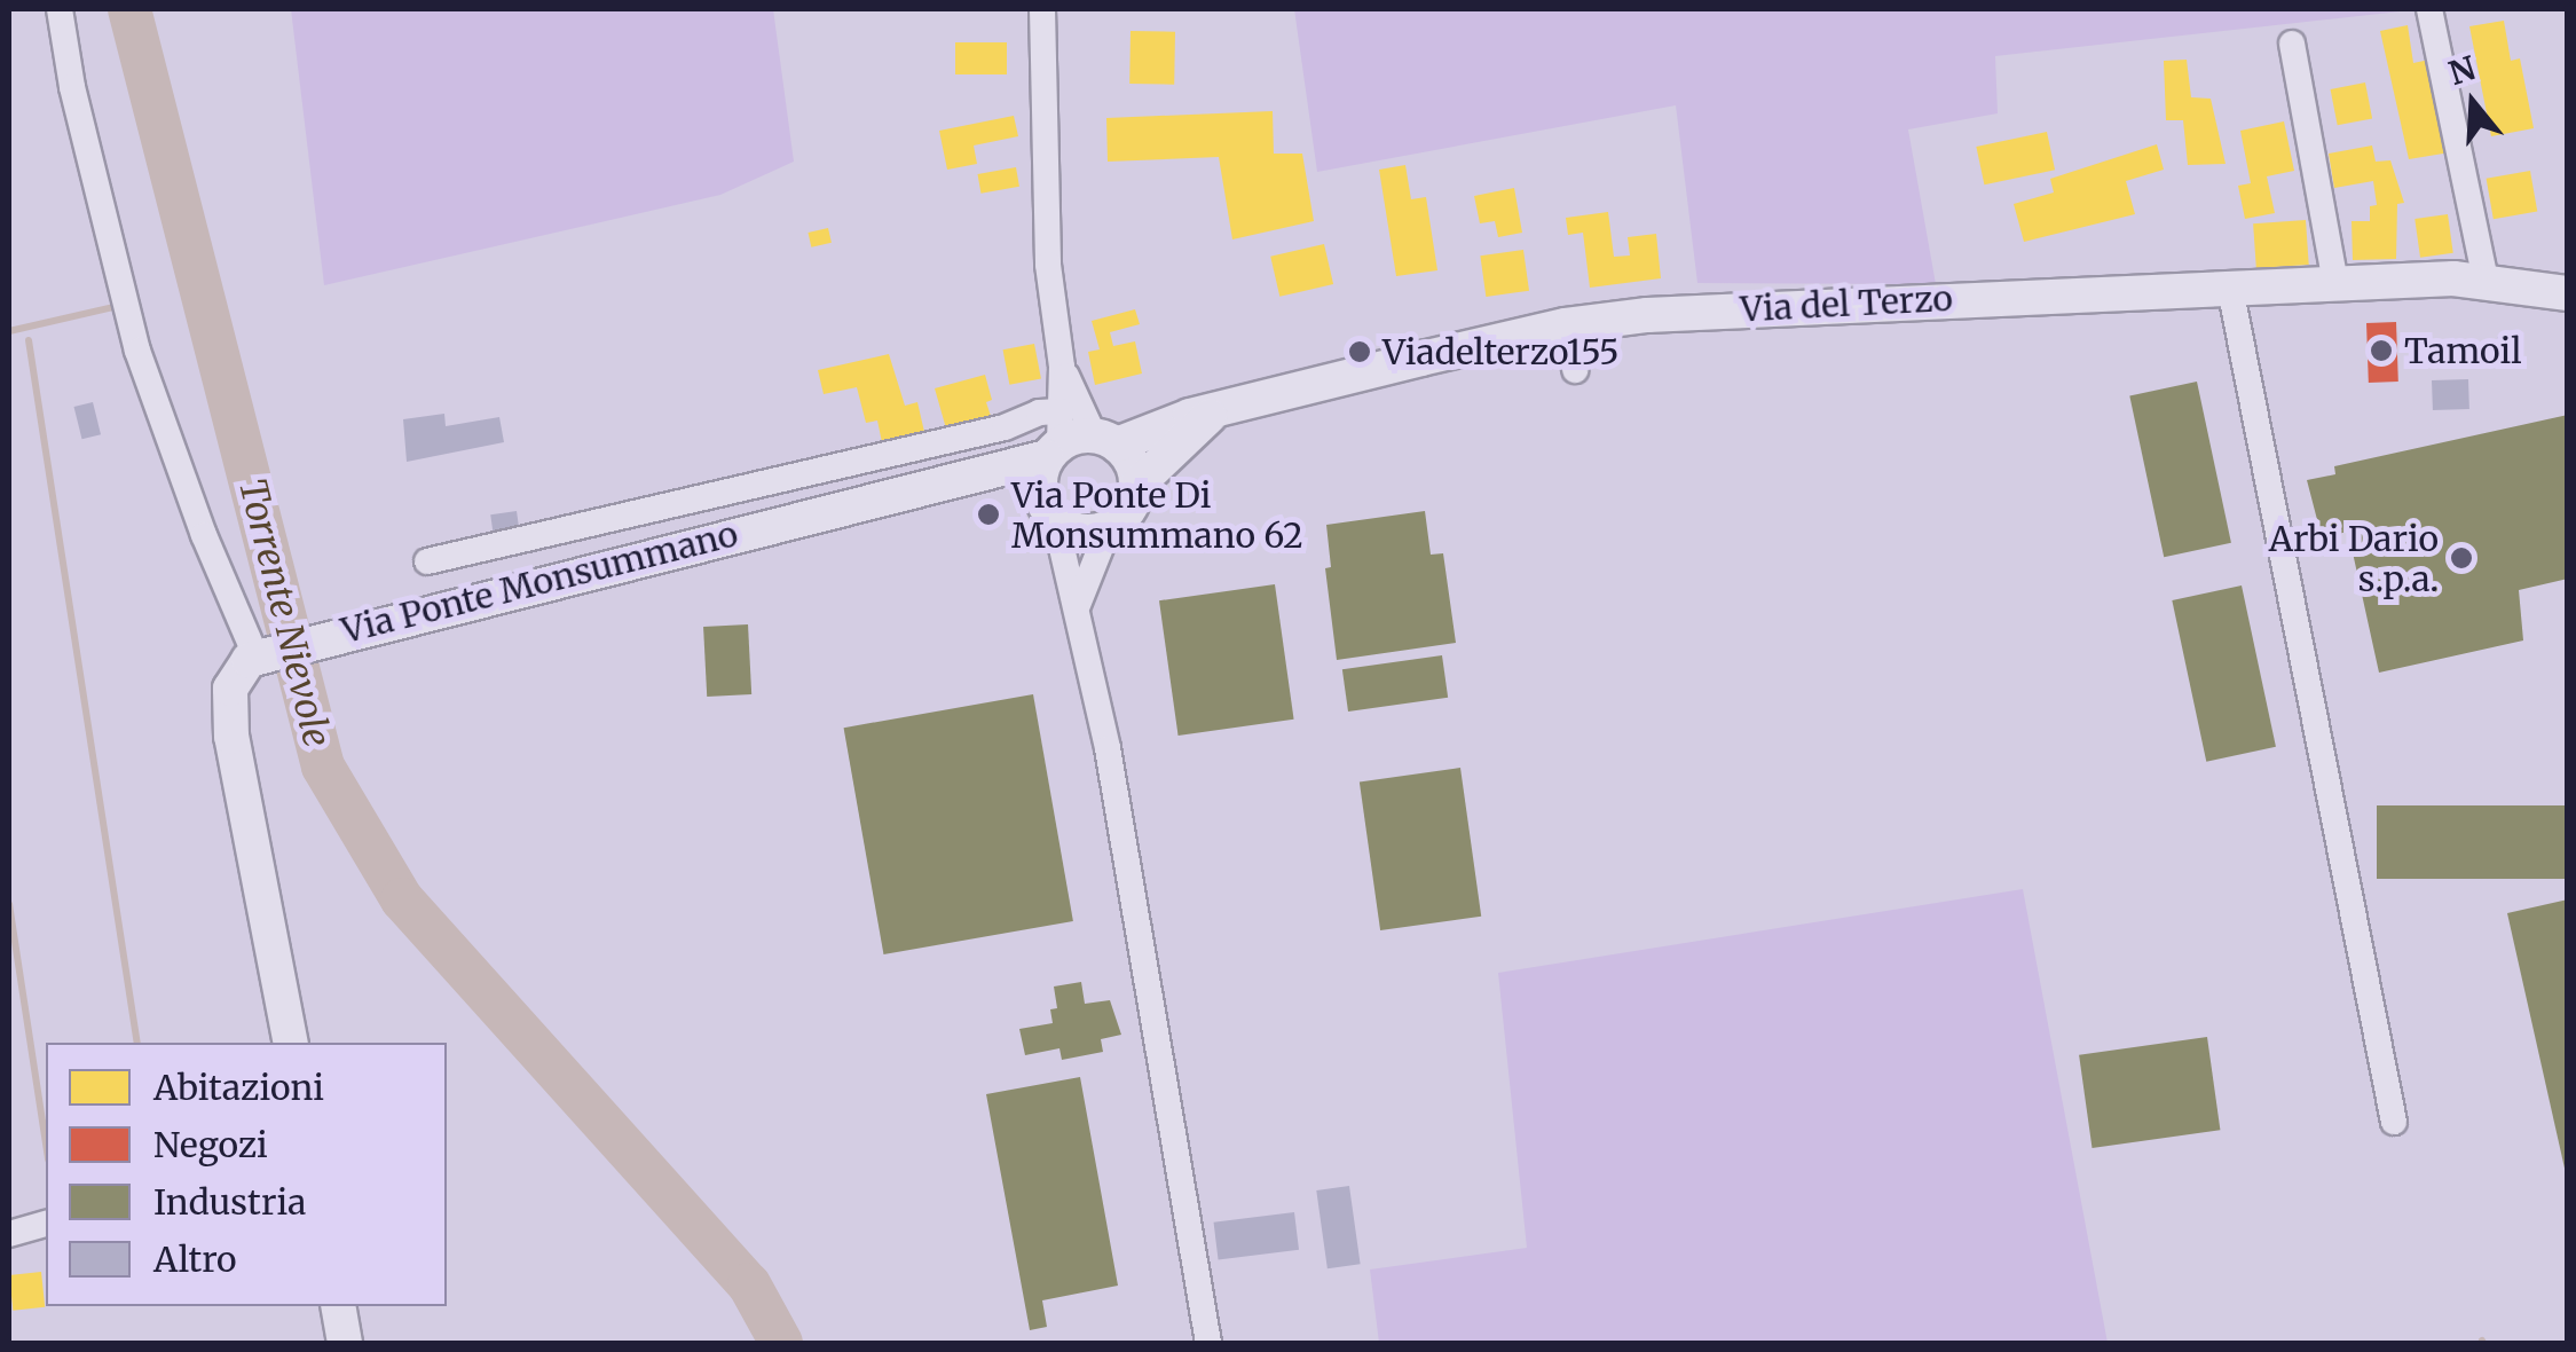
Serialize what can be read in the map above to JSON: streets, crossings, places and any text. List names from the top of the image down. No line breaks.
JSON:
{"streets":{"street":["Via del Terzo","Via Ponte Monsummano"]},"crossings":[["Via del Terzo","Via Ponte Monsummano"]],"water":["Torrente Nievole"],"places":["Tamoil","Viadelterzo155","Via Ponte Di Monsummano 62","Arbi Dario s.p.a."],"legend":["Abitazioni","Negozi","Industria","Altro"],"north":"top"}
